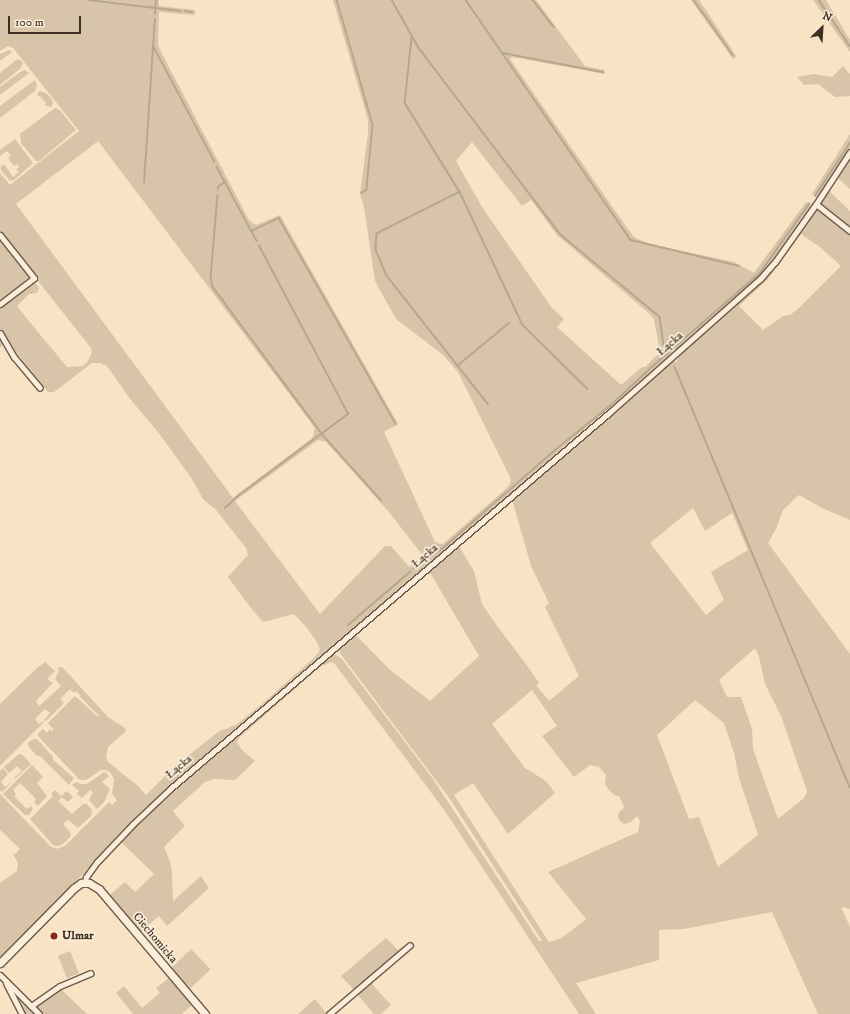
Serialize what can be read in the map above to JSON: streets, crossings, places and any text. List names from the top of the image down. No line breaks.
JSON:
{"streets":{"street":["Łącka","Ciechomicka"]},"crossings":[["Łącka","Ciechomicka"]],"places":["Ulmar"],"scale_bar":"100 m","north":"top right"}
